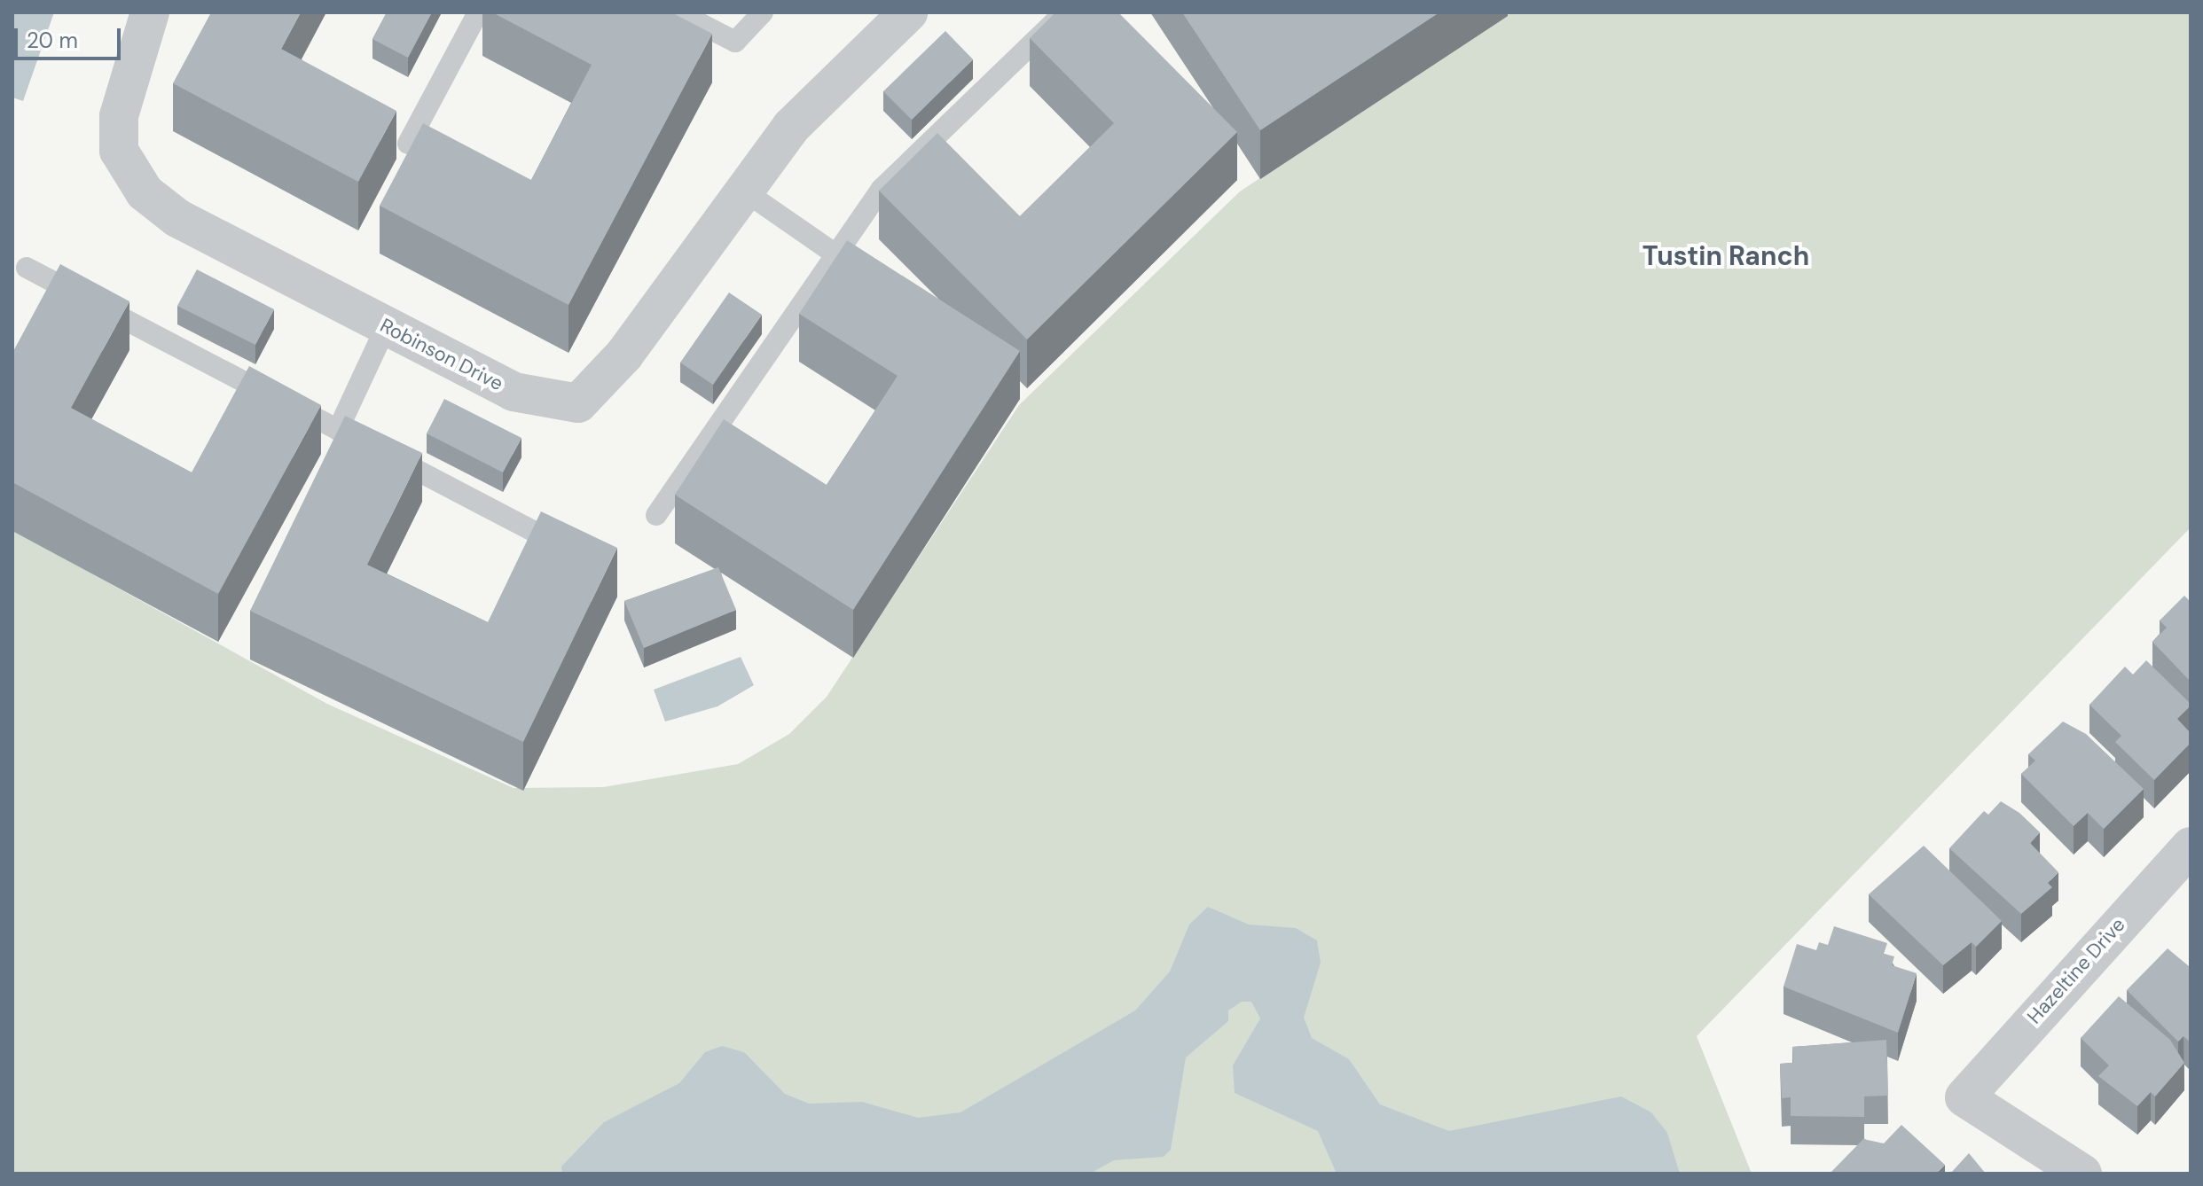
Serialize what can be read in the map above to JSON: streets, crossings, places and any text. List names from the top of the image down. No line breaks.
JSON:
{"streets":{"street":["Robinson Drive","Hazeltine Drive"]},"districts":["Tustin Ranch"],"scale_bar":"20 m"}
